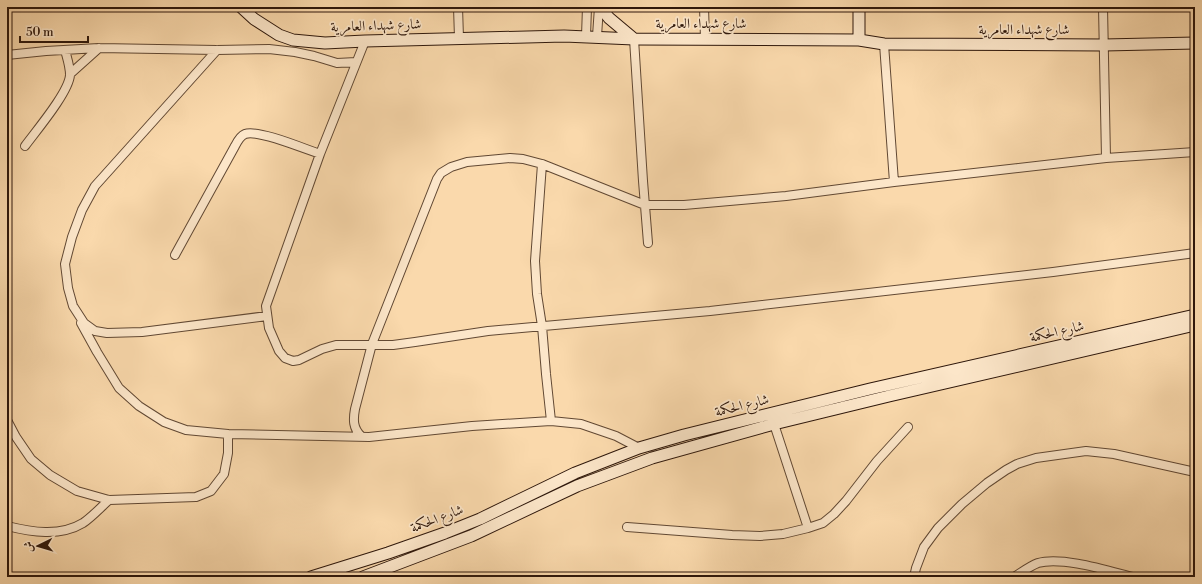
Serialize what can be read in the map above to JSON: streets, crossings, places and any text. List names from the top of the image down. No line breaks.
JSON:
{"streets":{"street":["شارع شهداء العامرية","شارع الحكمة"]},"scale_bar":"50 m","north":"left"}
